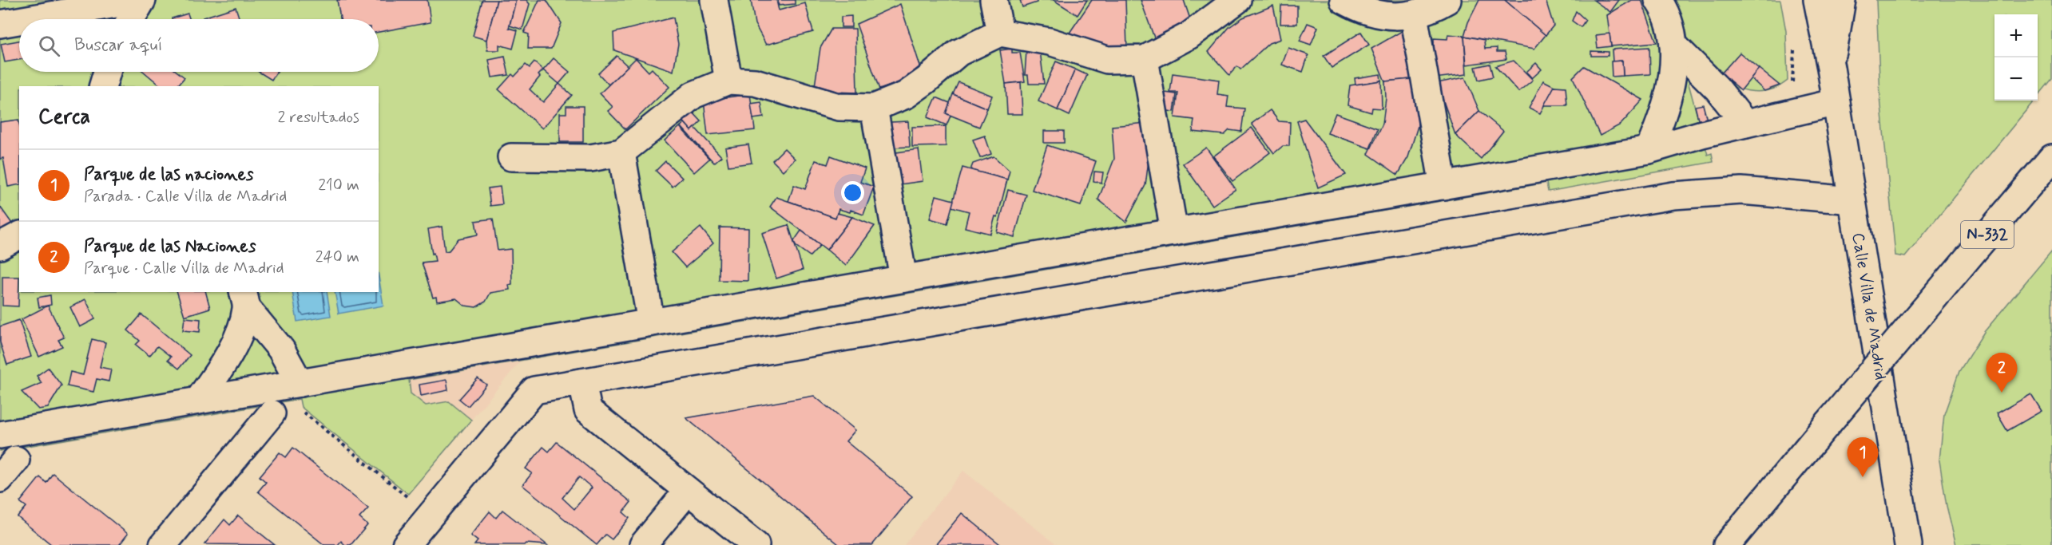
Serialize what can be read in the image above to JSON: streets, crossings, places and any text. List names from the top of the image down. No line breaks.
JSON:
{"streets":{"main road":["N-332","Calle Villa de Madrid"]},"page":{"map_buttons":["+","−"],"search":"Buscar aquí","heading":["Cerca","2 resultados"],"list":[{"mark":"1","name":"Parque de las naciones","note":"Parada · Calle Villa de Madrid","value":"210 m"},{"mark":"2","name":"Parque de las Naciones","note":"Parque · Calle Villa de Madrid","value":"240 m"}],"pins":["2","1"]}}
